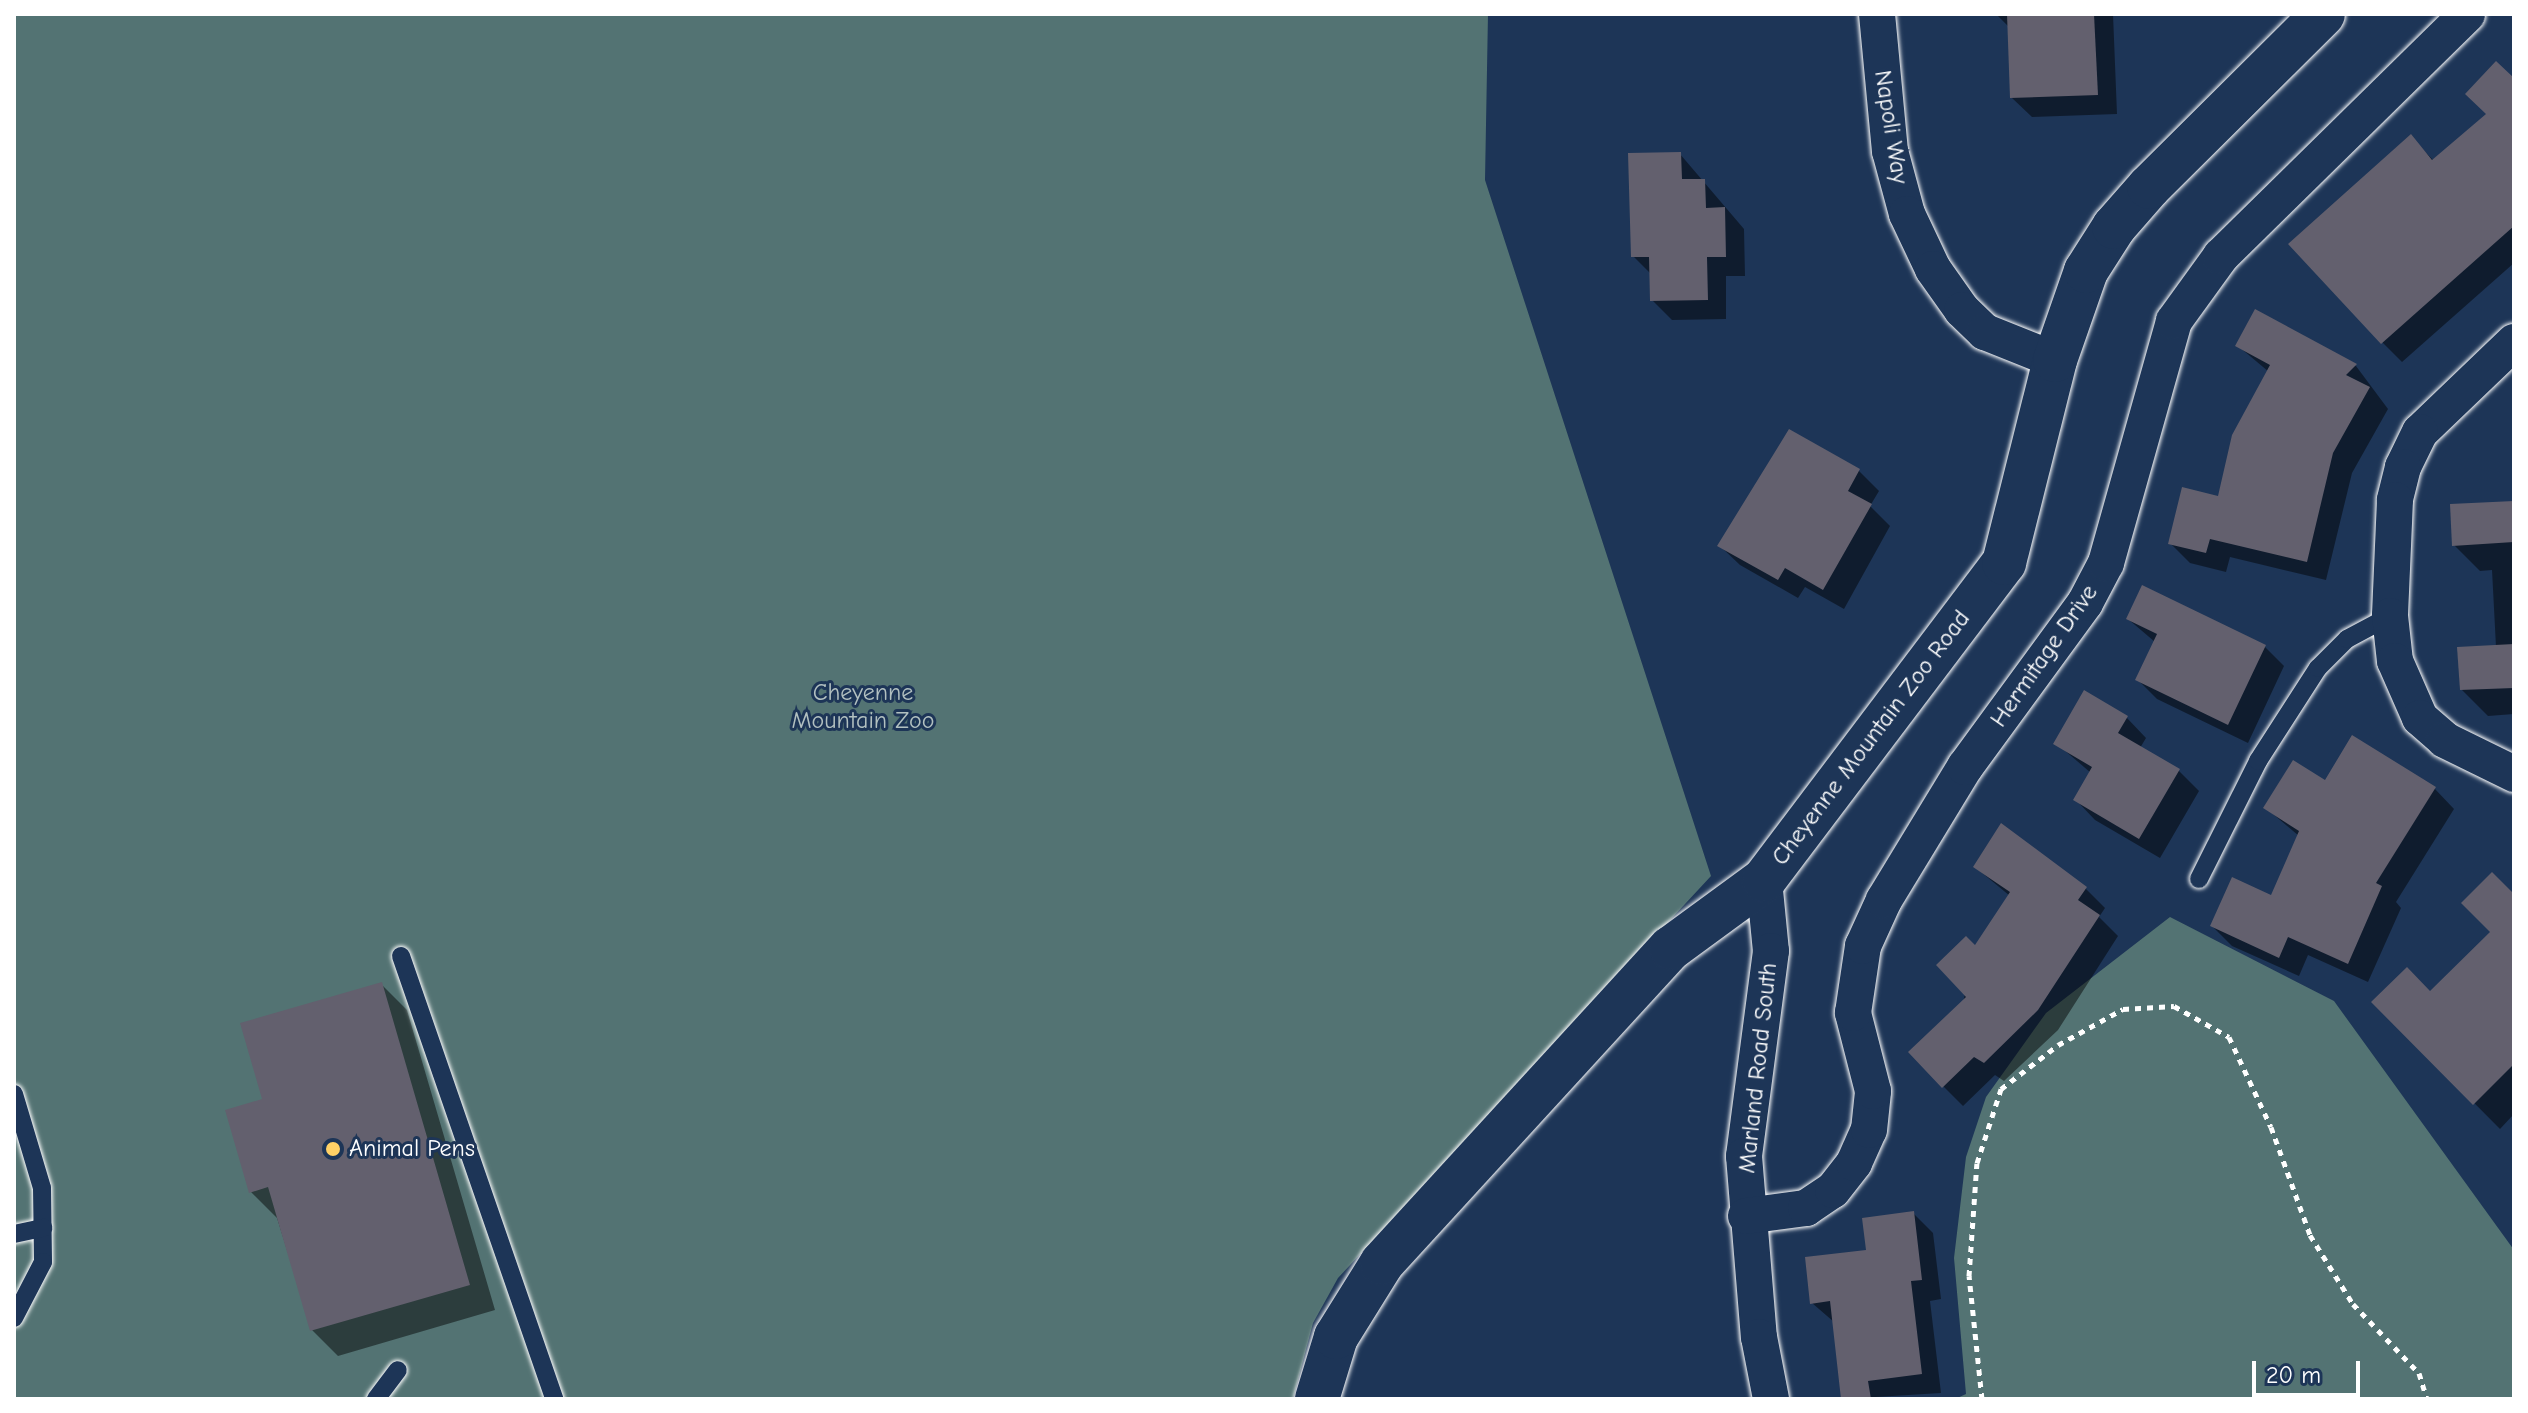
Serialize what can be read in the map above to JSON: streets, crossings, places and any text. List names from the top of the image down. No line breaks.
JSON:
{"streets":{"street":["Napoli Way","Hermitage Drive","Cheyenne Mountain Zoo Road","Marland Road South"]},"crossings":[["Napoli Way","Cheyenne Mountain Zoo Road"],["Hermitage Drive","Marland Road South"],["Cheyenne Mountain Zoo Road","Marland Road South"]],"parks":["Cheyenne Mountain Zoo"],"places":["Animal Pens"],"scale_bar":"20 m"}
